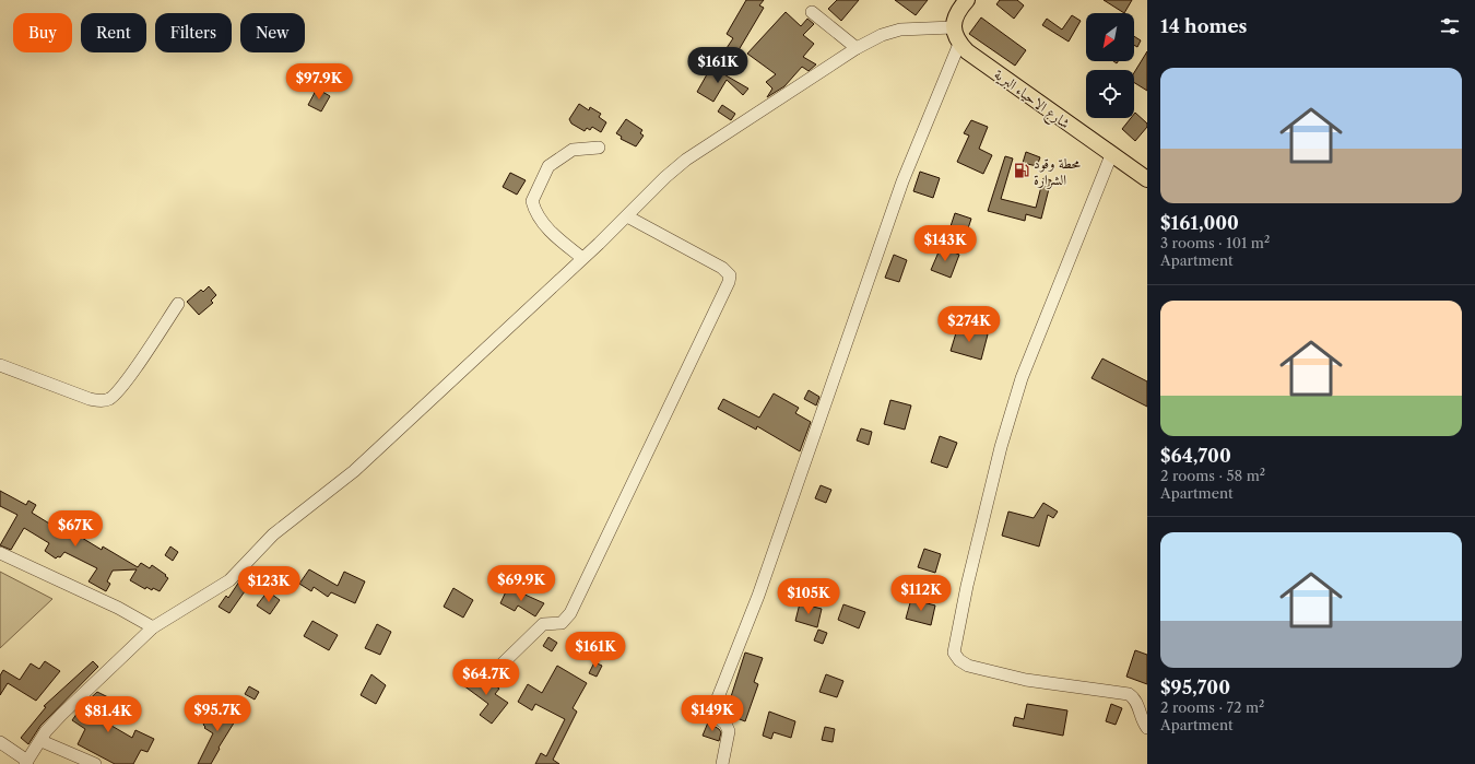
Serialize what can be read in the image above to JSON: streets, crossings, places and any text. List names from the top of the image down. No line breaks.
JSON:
{"streets":{"main road":["شارع الاحياء البرية"]},"places":{"fuel station":["محطة وقود الشرارة"]},"north":"bottom left","page":{"heading":"14 homes","chip":["Buy","Rent","Filters","New"],"price":["$161K","$97.9K","$143K","$274K","$67K","$69.9K","$123K","$112K","$105K","$161K","$64.7K","$95.7K","$149K","$81.4K"],"list":[{"name":"$161,000","note":"3 rooms · 101 m² · Apartment"},{"name":"$64,700","note":"2 rooms · 58 m² · Apartment"},{"name":"$95,700","note":"2 rooms · 72 m² · Apartment"}]}}
